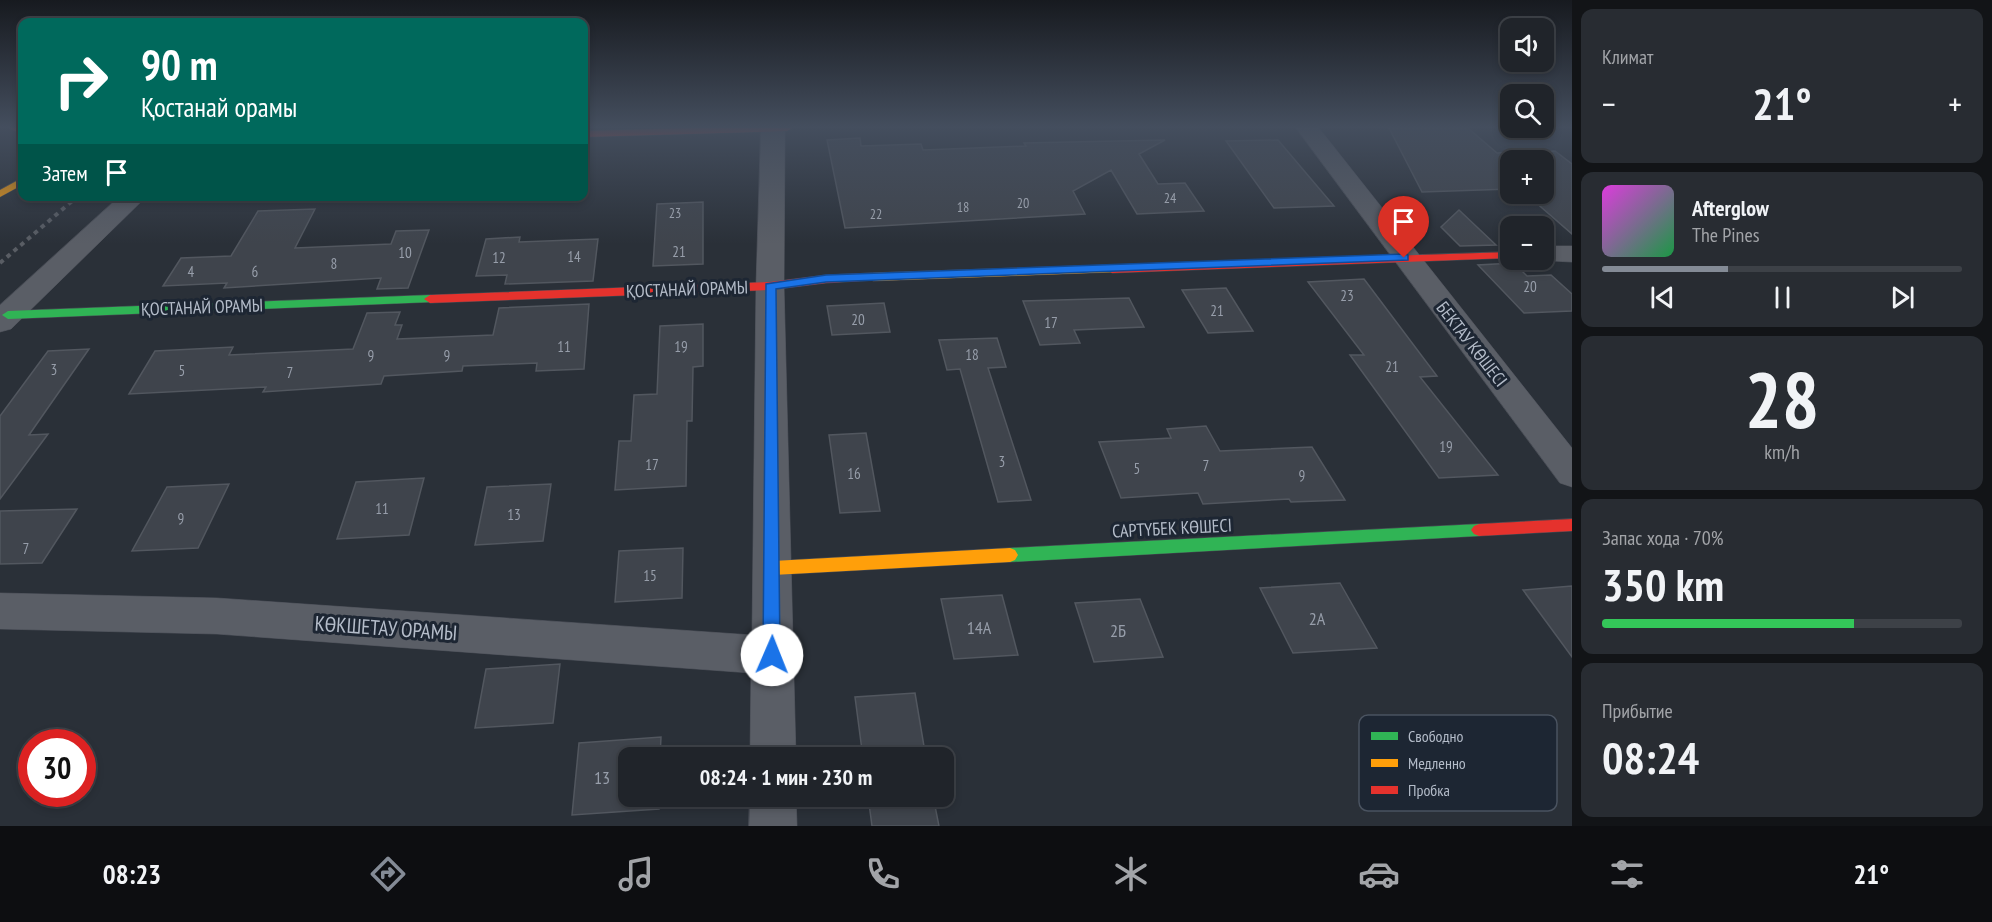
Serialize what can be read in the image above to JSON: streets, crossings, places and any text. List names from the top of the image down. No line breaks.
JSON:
{"streets":{"street":["ҚОСТАНАЙ ОРАМЫ","БЕКТАУ КӨШЕСІ","САРТҮБЕК КӨШЕСІ","КӨКШЕТАУ ОРАМЫ"]},"crossings":[["ҚОСТАНАЙ ОРАМЫ","БЕКТАУ КӨШЕСІ"]],"house_numbers":["24","20","18","23","22","21","10","14","12","8","4","6","20","23","21","20","17","11","19","18","9","9","21","3","5","7","19","3","17","7","5","16","9","11","13","9","7","15","2А","14А","2Б","13"],"legend":["Свободно","Медленно","Пробка"],"page":{"tile":["Климат",["28","km/h"],["Запас хода · 70%","350 km"],["Прибытие","08:24"]],"map_buttons":["+","−"],"turn":["90 m","Қостанай орамы"],"heat":["−","21°","+"],"then":"Затем","song":["Afterglow","The Pines"],"limit":"30","trip":"08:24 · 1 мин · 230 m","tabs":["08:23","21°"]}}
